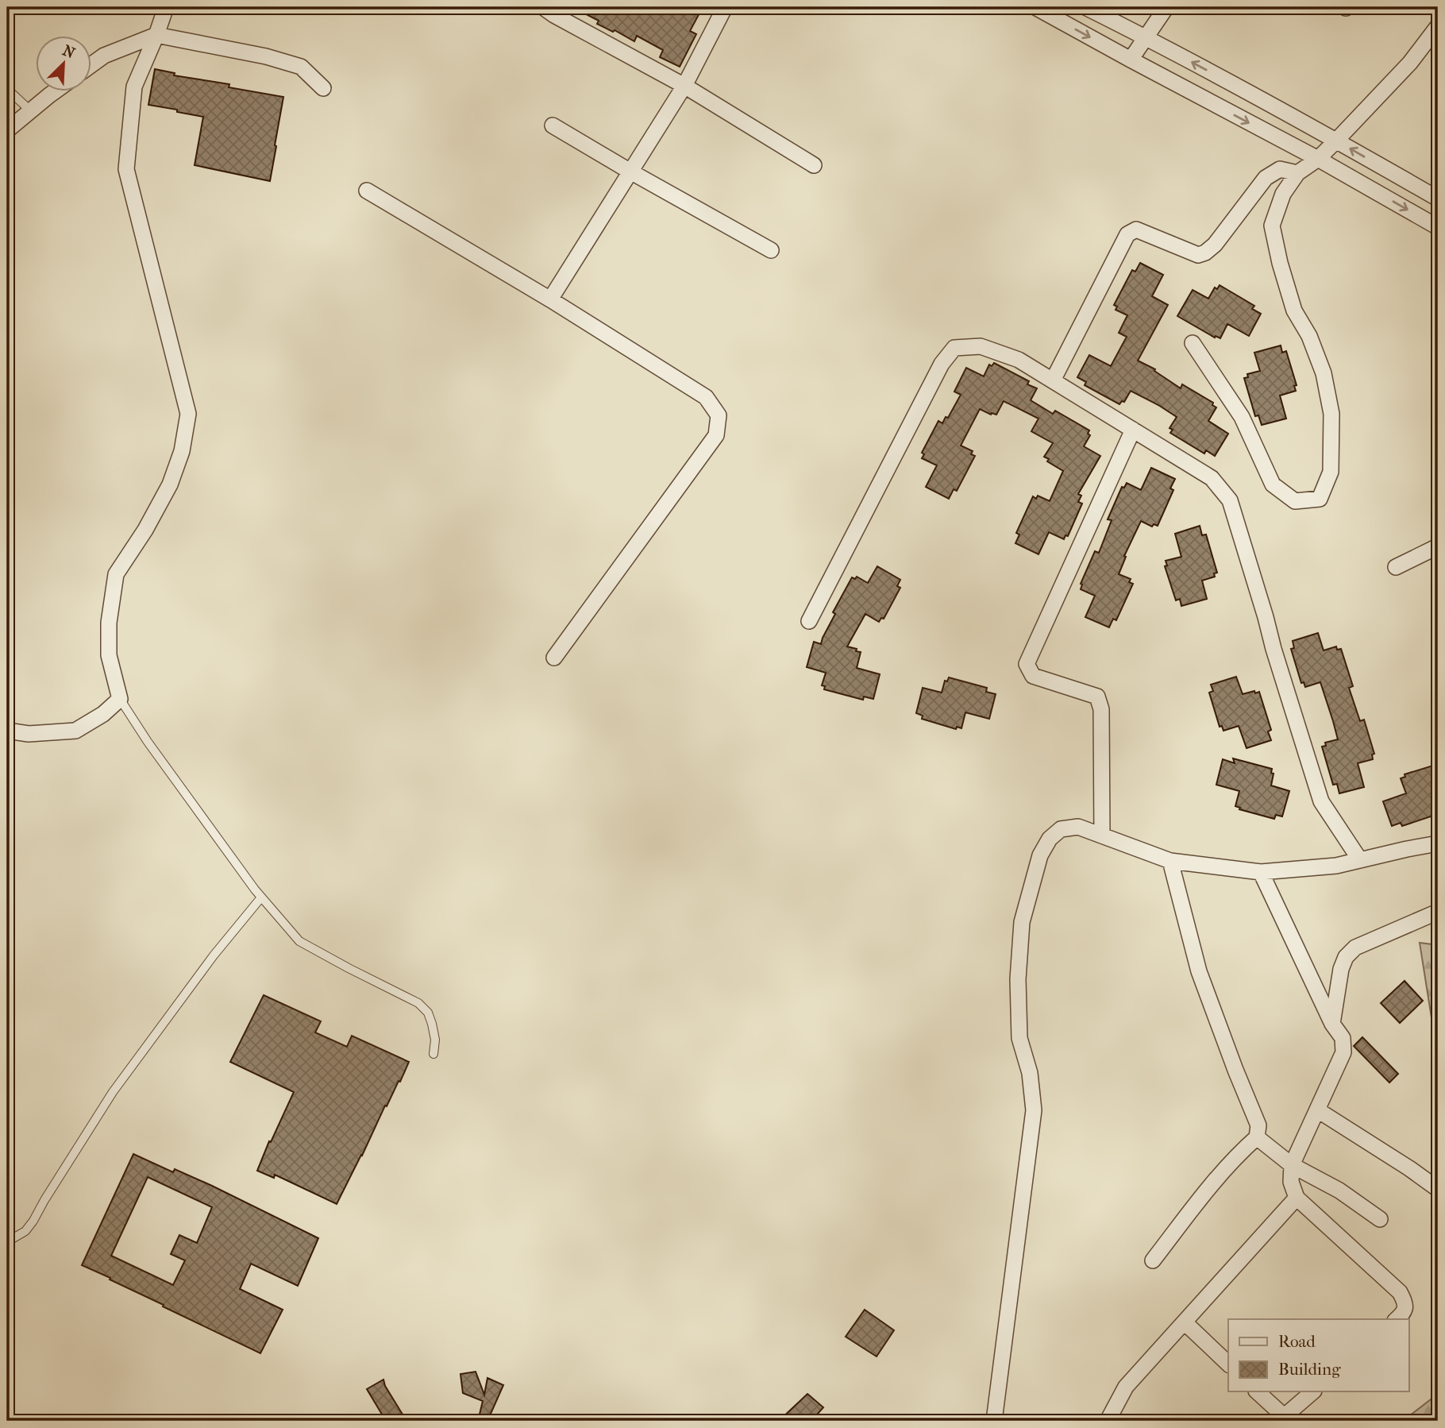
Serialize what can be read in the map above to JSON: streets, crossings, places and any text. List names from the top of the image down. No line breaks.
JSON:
{"legend":["Road","Building"],"north":"top right"}
